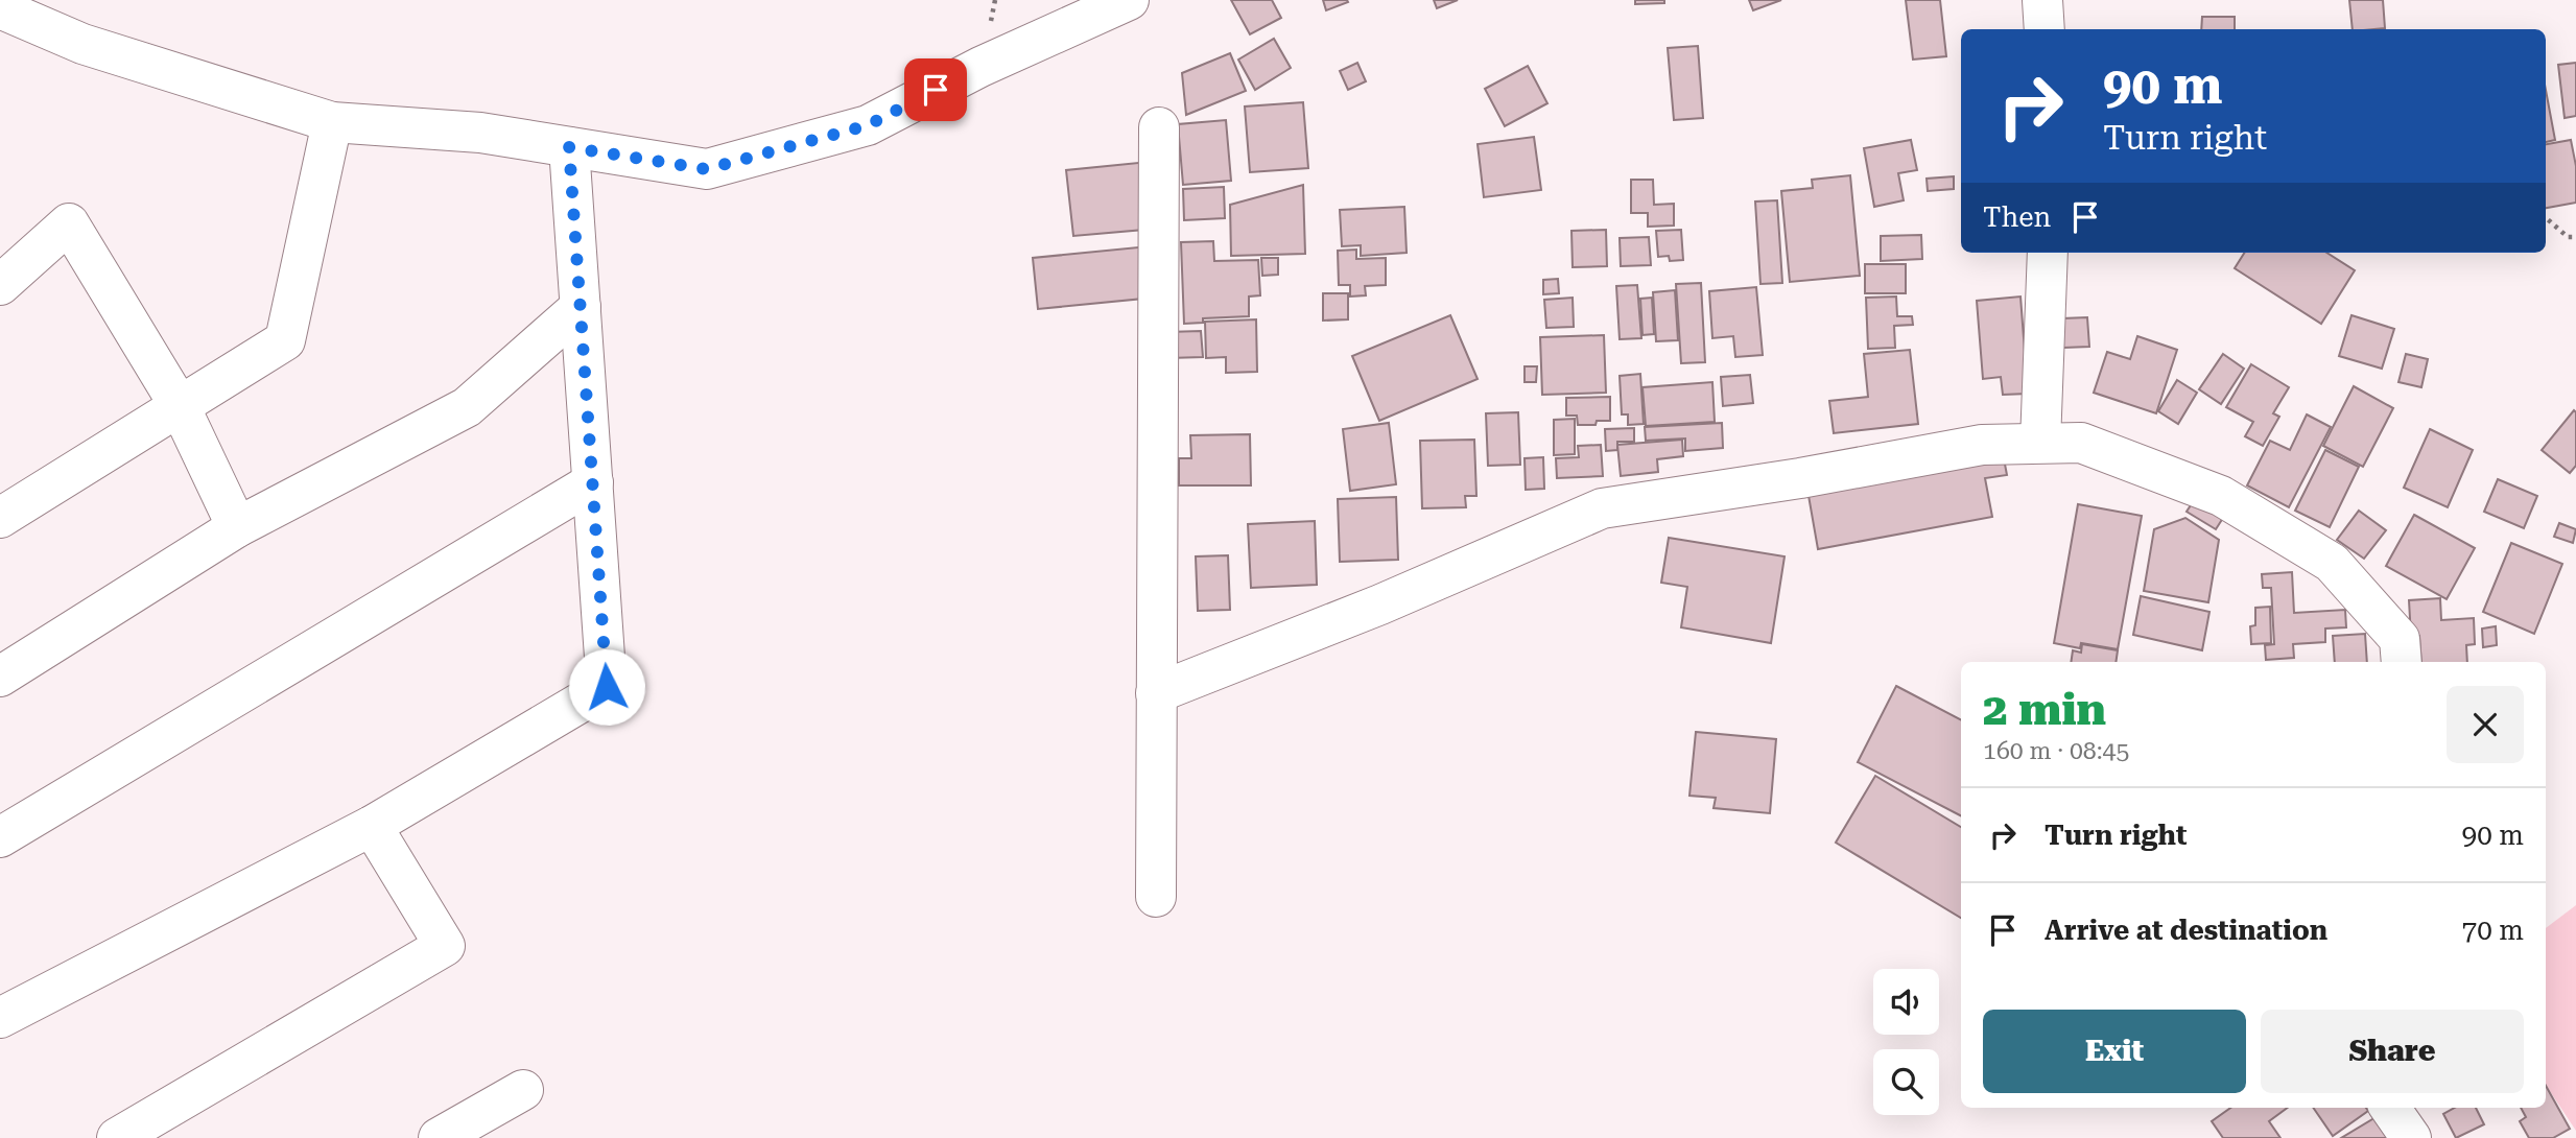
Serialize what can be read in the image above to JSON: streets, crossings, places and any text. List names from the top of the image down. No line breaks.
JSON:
{"page":{"turn":["90 m","Turn right"],"then":"Then","heading":["2 min","160 m · 08:45"],"list":[{"name":"Turn right","value":"90 m"},{"name":"Arrive at destination","value":"70 m"}],"buttons":["Exit","Share"]}}
